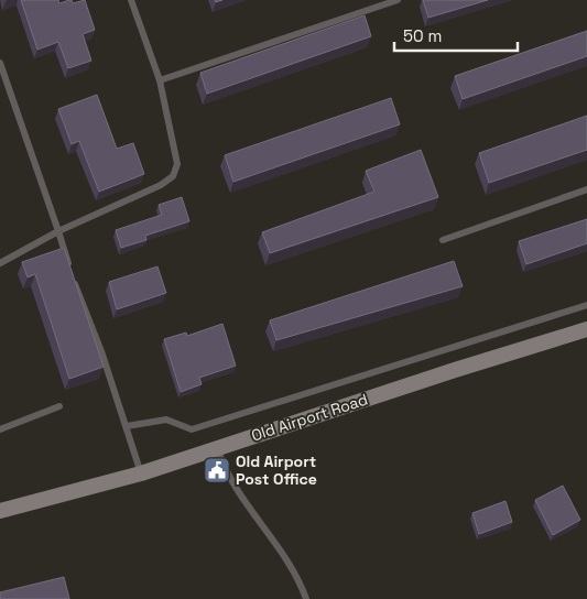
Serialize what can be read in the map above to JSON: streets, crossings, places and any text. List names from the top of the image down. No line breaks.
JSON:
{"streets":{"main road":["Old Airport Road"]},"places":{"public building":["Old Airport Post Office"]},"scale_bar":"50 m"}
